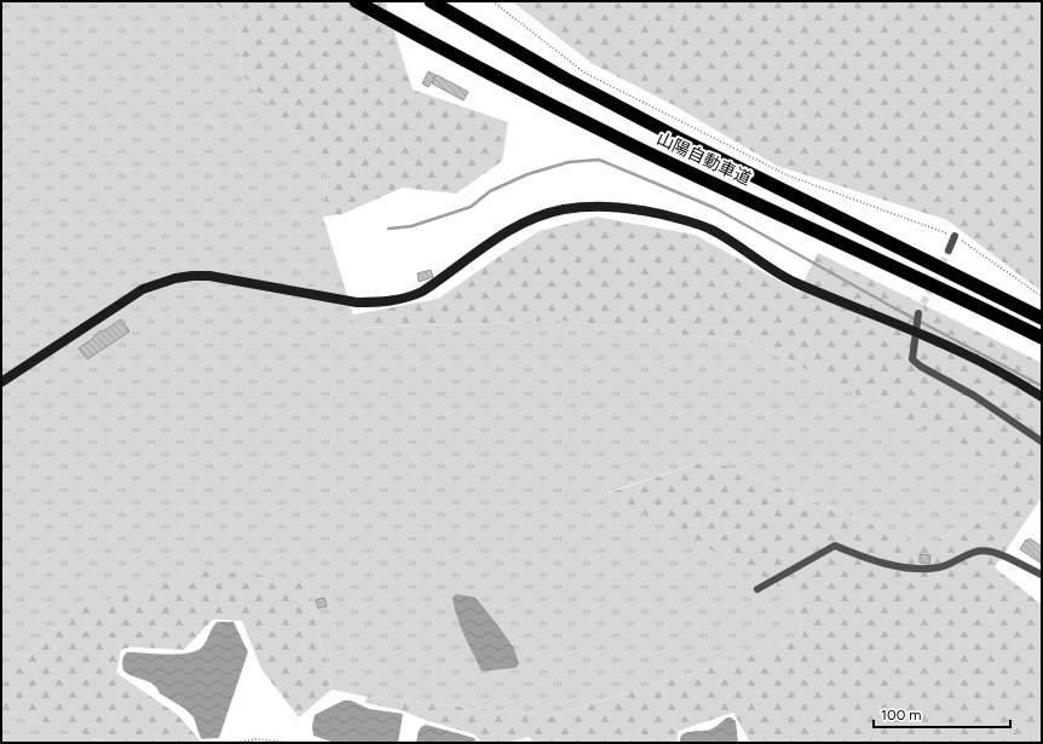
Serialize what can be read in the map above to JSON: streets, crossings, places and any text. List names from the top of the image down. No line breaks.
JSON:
{"streets":{"highway":["山陽自動車道"]},"scale_bar":"100 m"}
